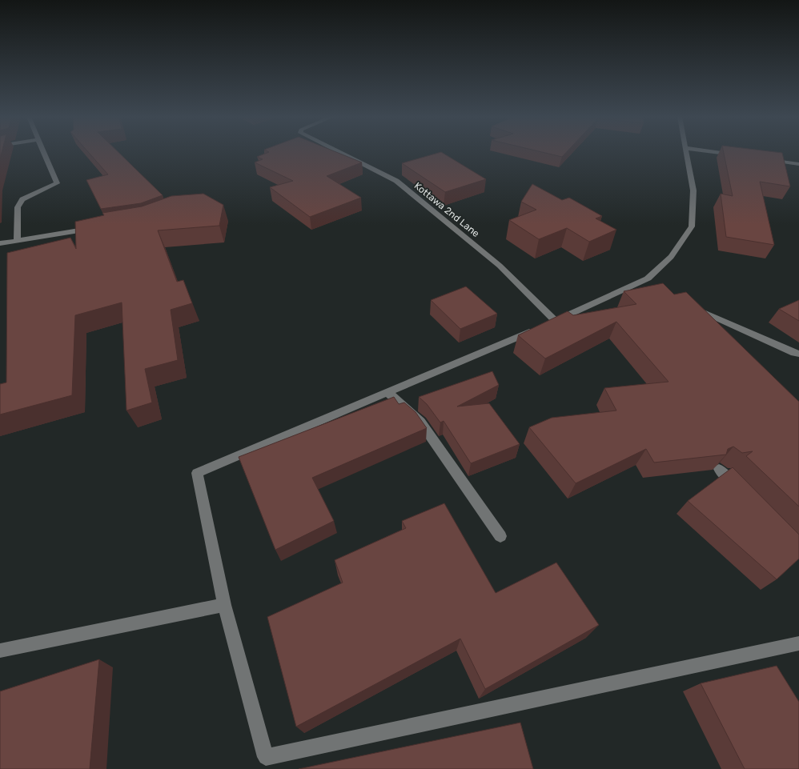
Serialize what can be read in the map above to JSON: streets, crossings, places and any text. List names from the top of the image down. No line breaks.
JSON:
{"streets":{"street":["Kottawa 2nd Lane"]}}
